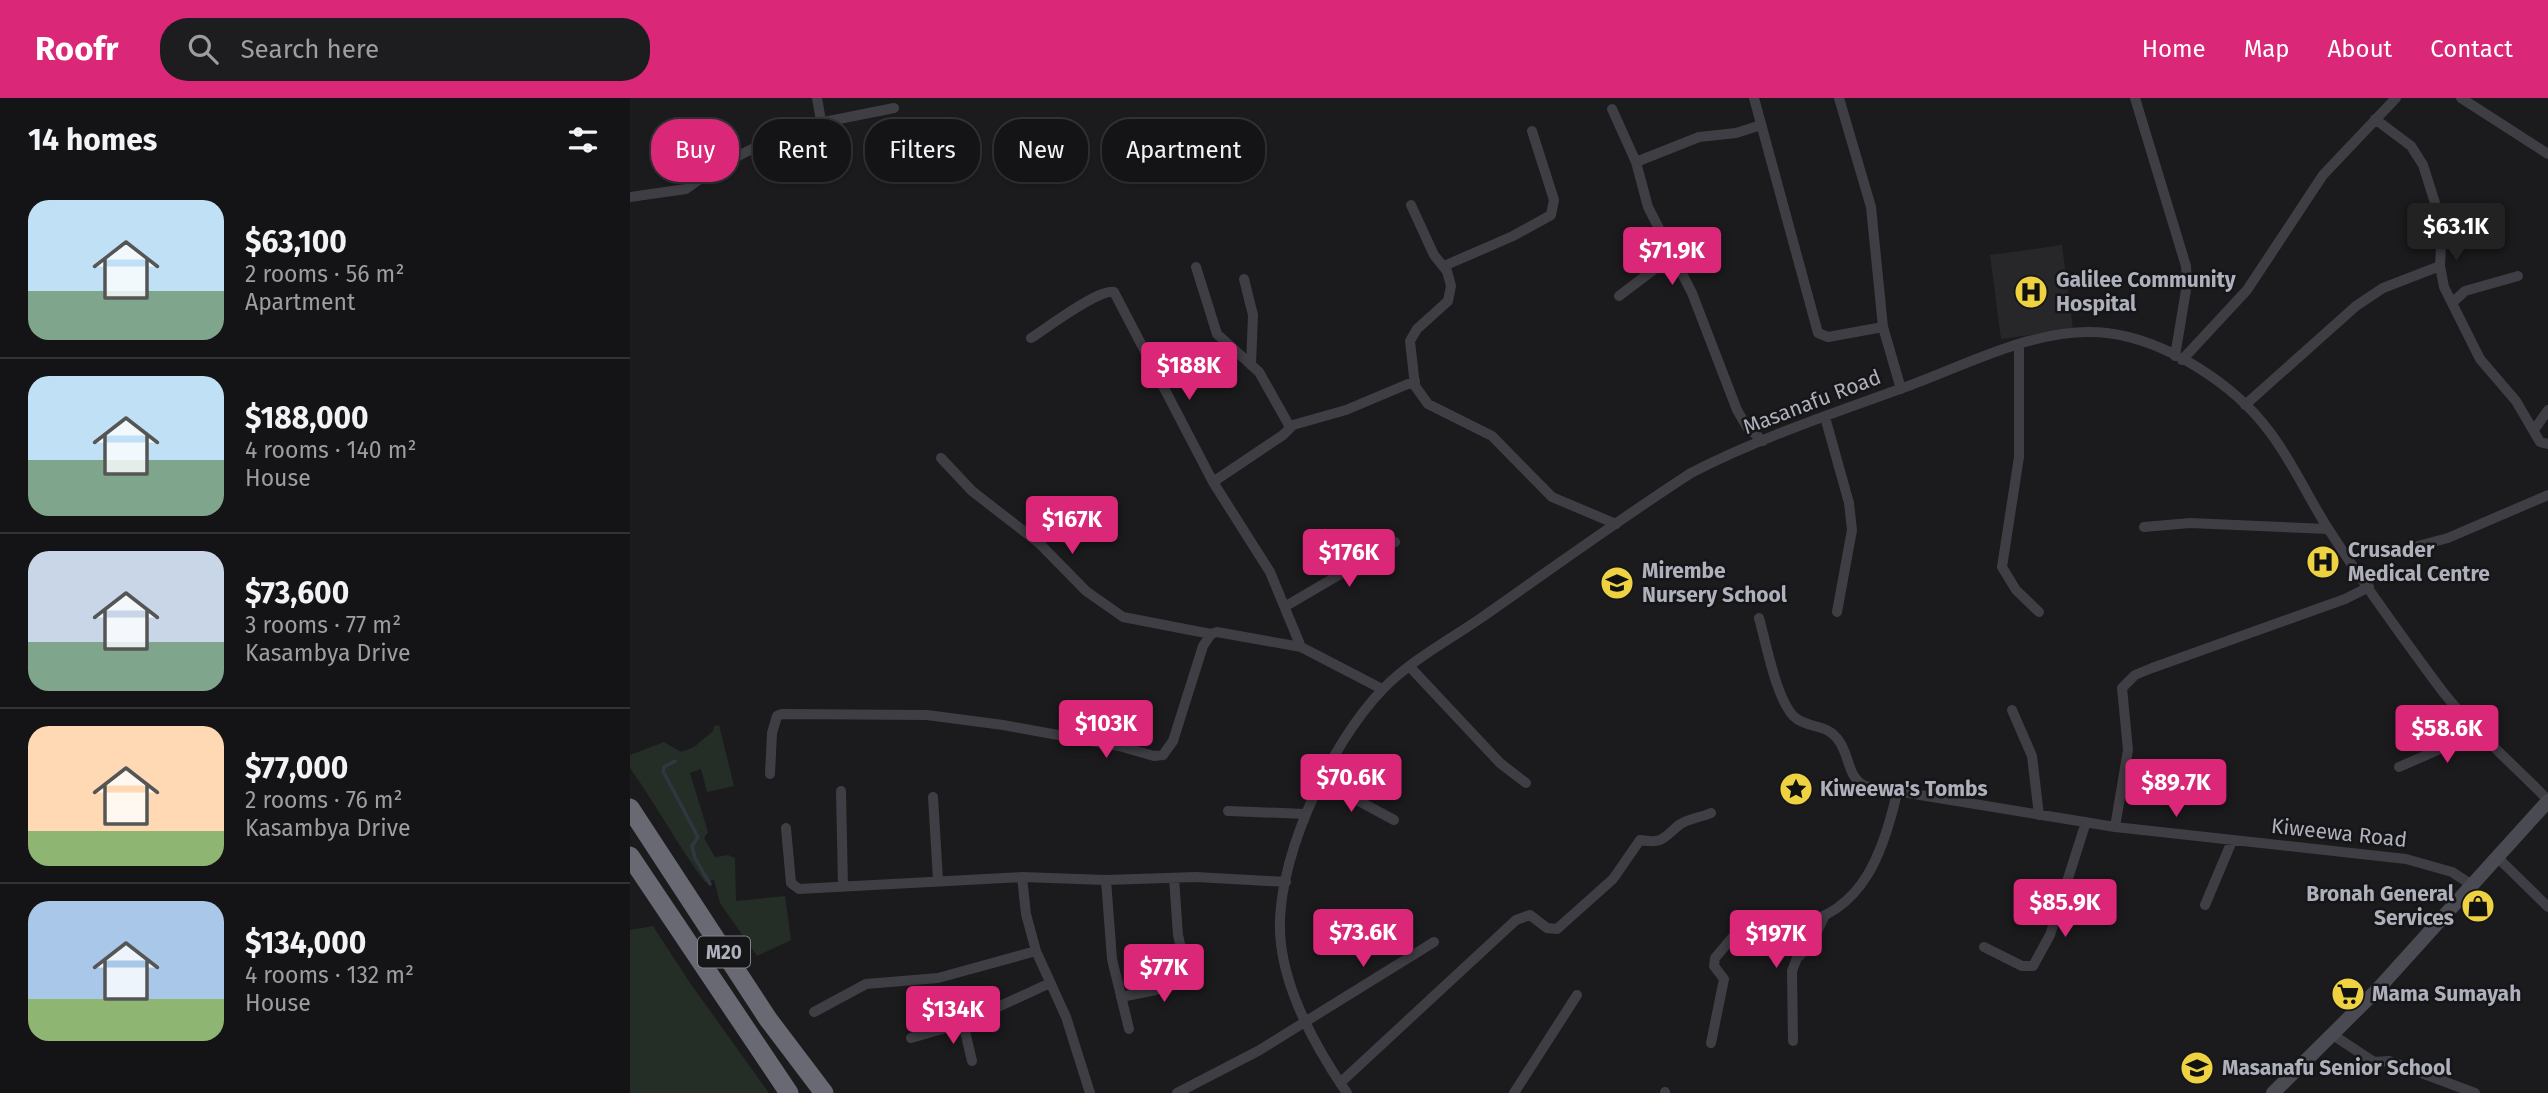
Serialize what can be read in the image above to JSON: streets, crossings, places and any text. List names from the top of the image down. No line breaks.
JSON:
{"streets":{"highway":["M20"],"street":["Masanafu Road","Kiweewa Road"]},"places":{"hospital":["Galilee Community Hospital","Crusader Medical Centre"],"school or university":["Mirembe Nursery School","Masanafu Senior School"],"place":["Kiweewa's Tombs"],"shop":["Bronah General Services"],"supermarket":["Mama Sumayah"]},"page":{"header":"Roofr","search":"Search here","nav":["Home","Map","About","Contact"],"heading":"14 homes","chip":["Buy","Rent","Filters","New","Apartment"],"list":[{"name":"$63,100","note":"2 rooms · 56 m² · Apartment"},{"name":"$188,000","note":"4 rooms · 140 m² · House"},{"name":"$73,600","note":"3 rooms · 77 m² · Kasambya Drive"},{"name":"$77,000","note":"2 rooms · 76 m² · Kasambya Drive"},{"name":"$134,000","note":"4 rooms · 132 m² · House"}],"price":["$63.1K","$71.9K","$188K","$167K","$176K","$103K","$58.6K","$70.6K","$89.7K","$85.9K","$73.6K","$197K","$77K","$134K"]}}
